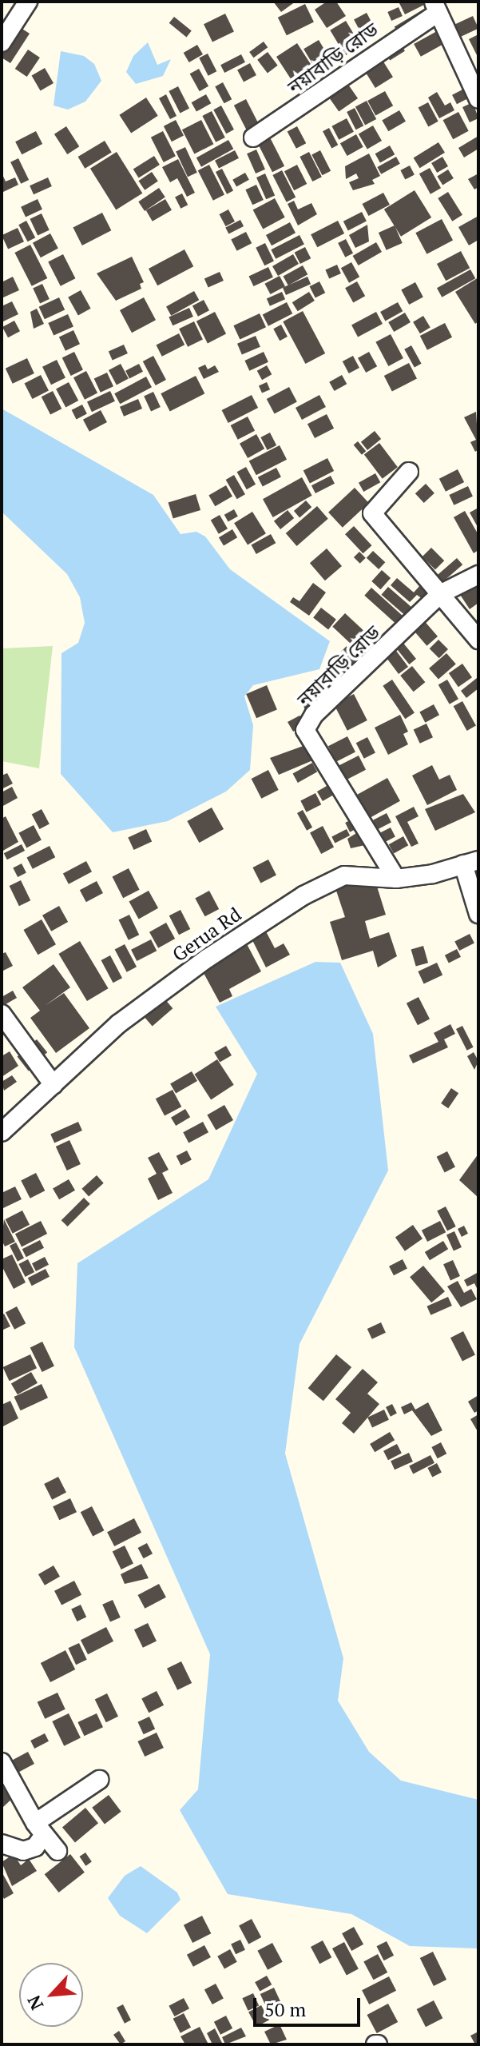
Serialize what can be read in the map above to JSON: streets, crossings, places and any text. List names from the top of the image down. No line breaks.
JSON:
{"streets":{"street":["নয়াবাড়ি রোড","Gerua Rd"]},"crossings":[["নয়াবাড়ি রোড","Gerua Rd"]],"scale_bar":"50 m","north":"bottom left"}
